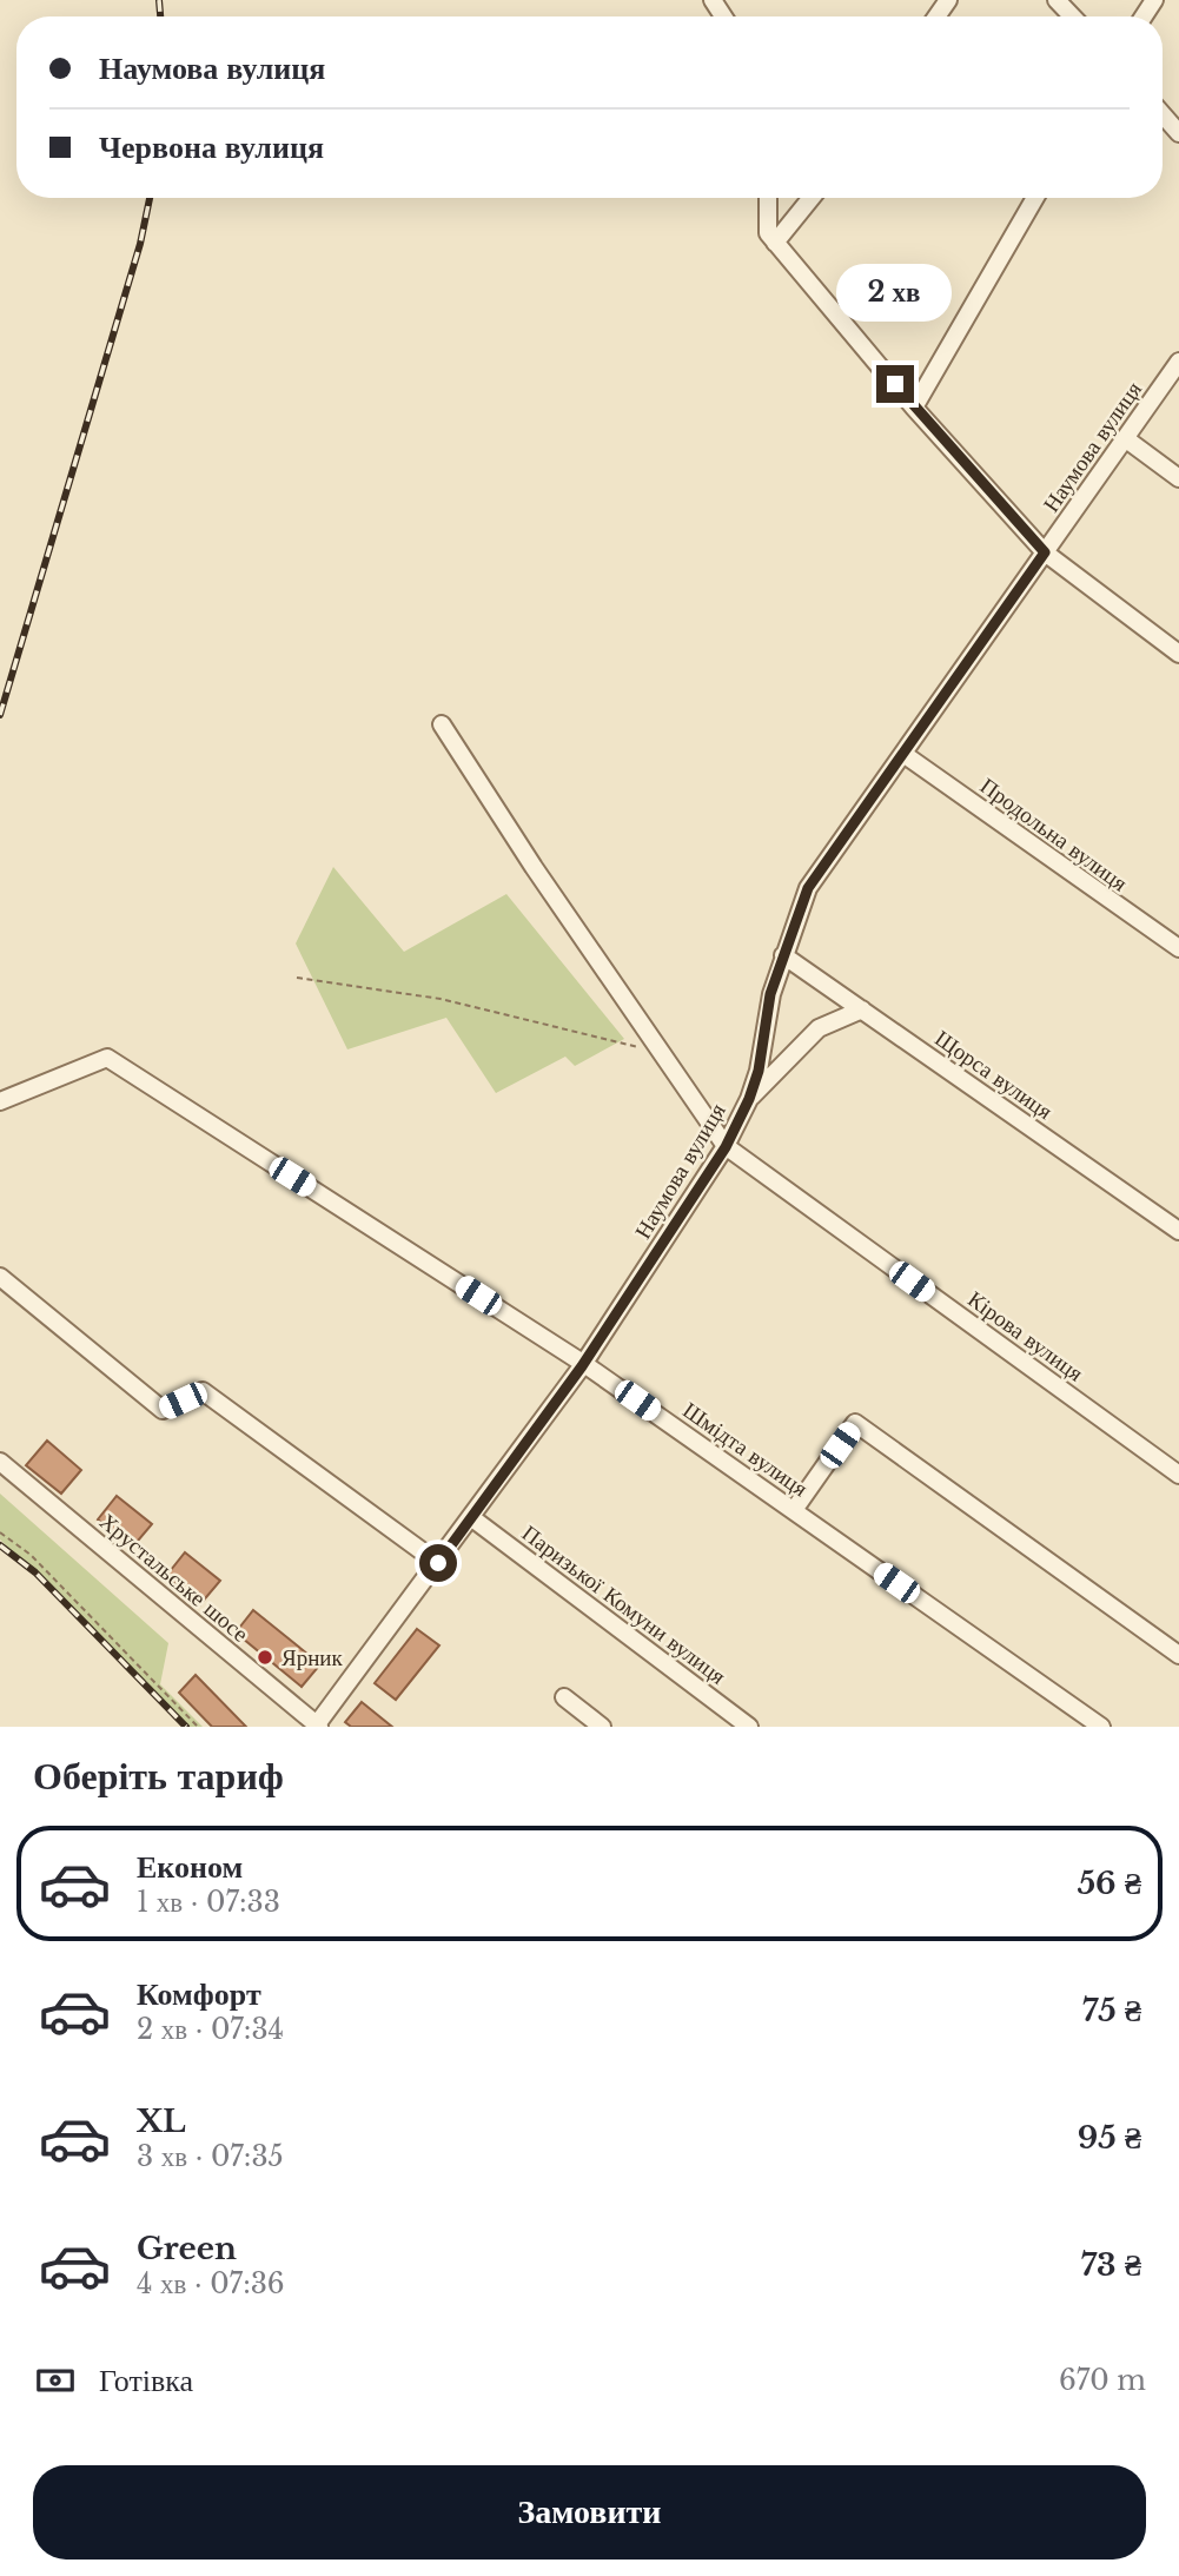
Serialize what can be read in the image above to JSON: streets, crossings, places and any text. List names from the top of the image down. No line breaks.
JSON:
{"streets":{"street":["Наумова вулиця","Продольна вулиця","Щорса вулиця","Кірова вулиця","Шмідта вулиця","Хрустальське шосе","Паризької Комуни вулиця"]},"crossings":[["Наумова вулиця","Продольна вулиця"],["Наумова вулиця","Щорса вулиця"],["Наумова вулиця","Кірова вулиця"],["Наумова вулиця","Шмідта вулиця"],["Наумова вулиця","Хрустальське шосе"],["Наумова вулиця","Паризької Комуни вулиця"]],"places":["Ярник"],"page":{"banner":["Наумова вулиця","Червона вулиця"],"bubble":"2 хв","heading":"Оберіть тариф","list":[{"name":"Економ","note":"1 хв · 07:33","value":"56 ₴"},{"name":"Комфорт","note":"2 хв · 07:34","value":"75 ₴"},{"name":"XL","note":"3 хв · 07:35","value":"95 ₴"},{"name":"Green","note":"4 хв · 07:36","value":"73 ₴"}],"pay":["Готівка","670 m"],"buttons":"Замовити"}}
